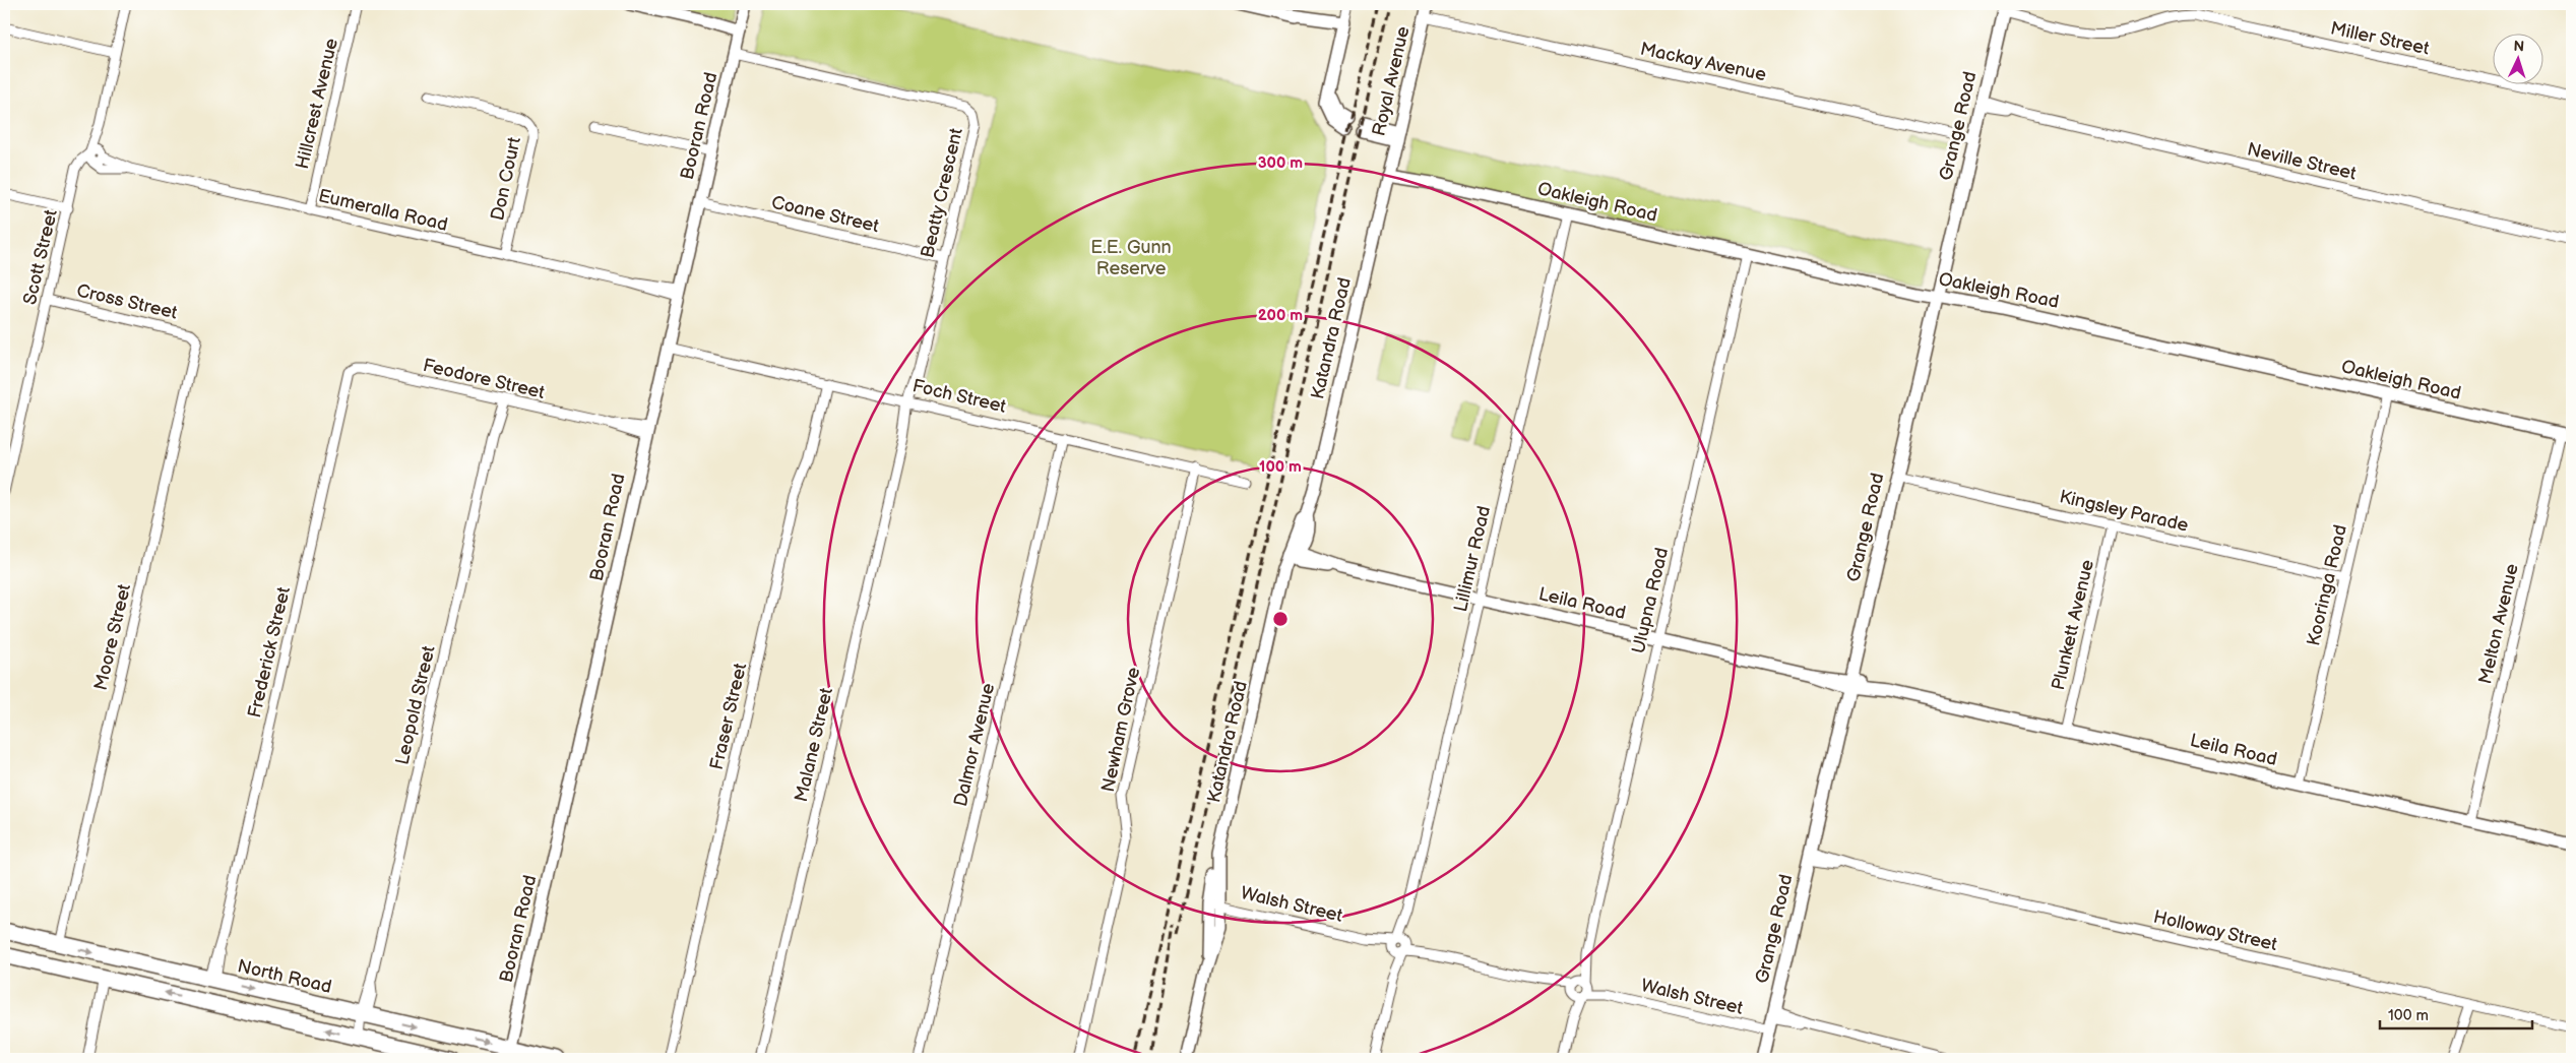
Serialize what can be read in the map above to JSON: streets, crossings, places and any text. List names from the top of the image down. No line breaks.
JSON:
{"streets":{"highway":["North Road"],"main road":["Grange Road"],"street":["Miller Street","Mackay Avenue","Royal Avenue","Hillcrest Avenue","Booran Road","Neville Street","Don Court","Beatty Crescent","Oakleigh Road","Eumeralla Road","Coane Street","Scott Street","Cross Street","Katandra Road","Feodore Street","Foch Street","Kingsley Parade","Lillimur Road","Kooringa Road","Ulupna Road","Leila Road","Melton Avenue","Plunkett Avenue","Moore Street","Frederick Street","Leopold Street","Fraser Street","Newham Grove","Malane Street","Dalmor Avenue","Walsh Street","Holloway Street"]},"crossings":[["Miller Street","Grange Road"],["Mackay Avenue","Royal Avenue"],["Mackay Avenue","Grange Road"],["Royal Avenue","Oakleigh Road"],["Royal Avenue","Katandra Road"],["Hillcrest Avenue","Eumeralla Road"],["Booran Road","Beatty Crescent"],["Booran Road","Eumeralla Road"],["Booran Road","Coane Street"],["Booran Road","Feodore Street"],["Booran Road","Foch Street"],["Booran Road","North Road"],["Grange Road","Neville Street"],["Grange Road","Oakleigh Road"],["Grange Road","Kingsley Parade"],["Grange Road","Leila Road"],["Grange Road","Walsh Street"],["Grange Road","Holloway Street"],["Don Court","Eumeralla Road"],["Beatty Crescent","Coane Street"],["Beatty Crescent","Foch Street"],["Beatty Crescent","Malane Street"],["Oakleigh Road","Katandra Road"],["Oakleigh Road","Lillimur Road"],["Oakleigh Road","Kooringa Road"],["Oakleigh Road","Ulupna Road"],["Oakleigh Road","Melton Avenue"],["Eumeralla Road","Scott Street"],["Scott Street","Cross Street"],["Cross Street","Moore Street"],["Katandra Road","Leila Road"],["Katandra Road","Walsh Street"],["Feodore Street","Frederick Street"],["Feodore Street","Leopold Street"],["Foch Street","Fraser Street"],["Foch Street","Newham Grove"],["Foch Street","Malane Street"],["Foch Street","Dalmor Avenue"],["Kingsley Parade","Kooringa Road"],["Kingsley Parade","Plunkett Avenue"],["Lillimur Road","Leila Road"],["Lillimur Road","Walsh Street"],["Kooringa Road","Leila Road"],["Ulupna Road","Leila Road"],["Ulupna Road","Walsh Street"],["Leila Road","Melton Avenue"],["Leila Road","Plunkett Avenue"],["Moore Street","North Road"],["Frederick Street","North Road"],["Leopold Street","North Road"]],"parks":["E.E. Gunn Reserve"],"scale_bar":"100 m","north":"top","rings":["300 m","200 m","100 m"]}
